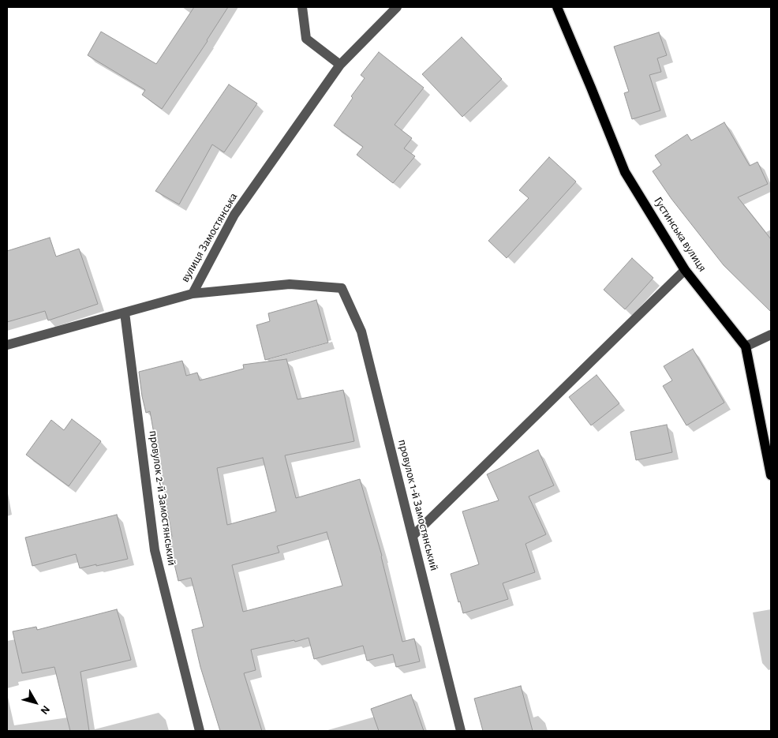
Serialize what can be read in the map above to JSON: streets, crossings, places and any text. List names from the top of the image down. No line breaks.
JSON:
{"streets":{"main road":["Густинська вулиця"],"street":["вулиця Замостянська","провулок 2-й Замостянський","провулок 1-й Замостянський"]},"crossings":[["вулиця Замостянська","провулок 2-й Замостянський"],["вулиця Замостянська","провулок 1-й Замостянський"]],"north":"bottom right"}
